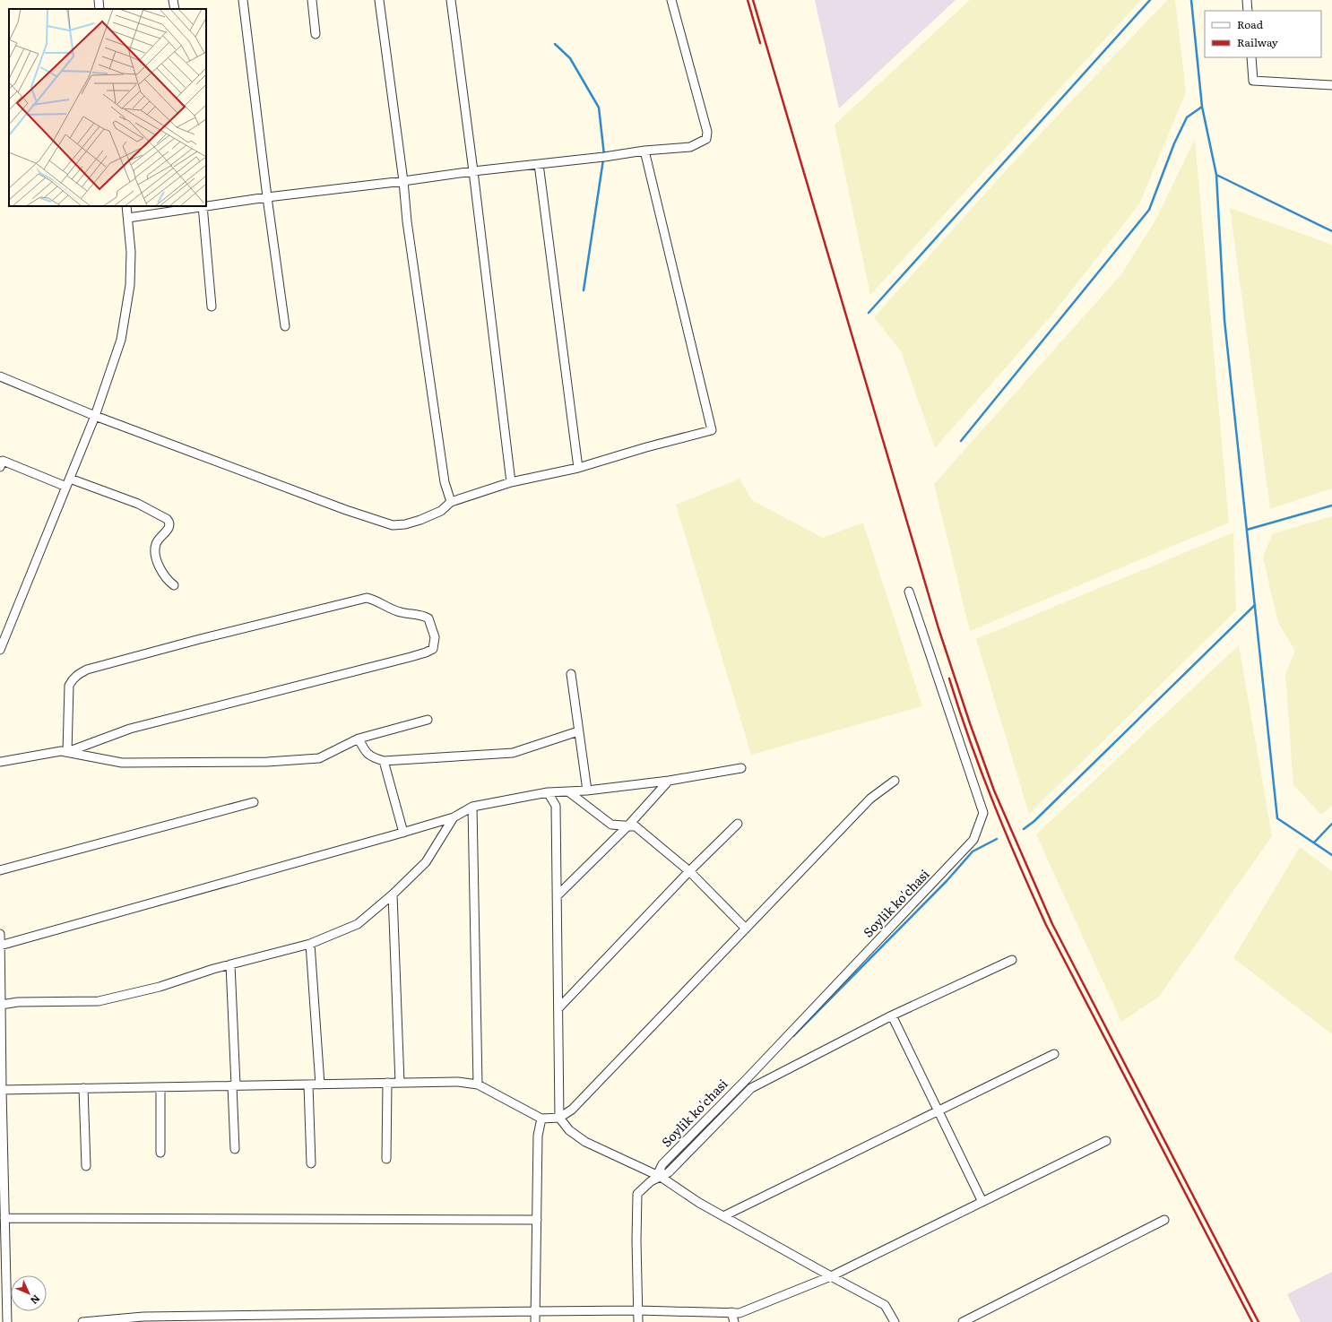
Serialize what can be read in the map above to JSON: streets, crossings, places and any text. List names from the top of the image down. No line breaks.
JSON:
{"streets":{"street":["Soylik ko'chasi"]},"legend":["Road","Railway"],"north":"bottom right"}
